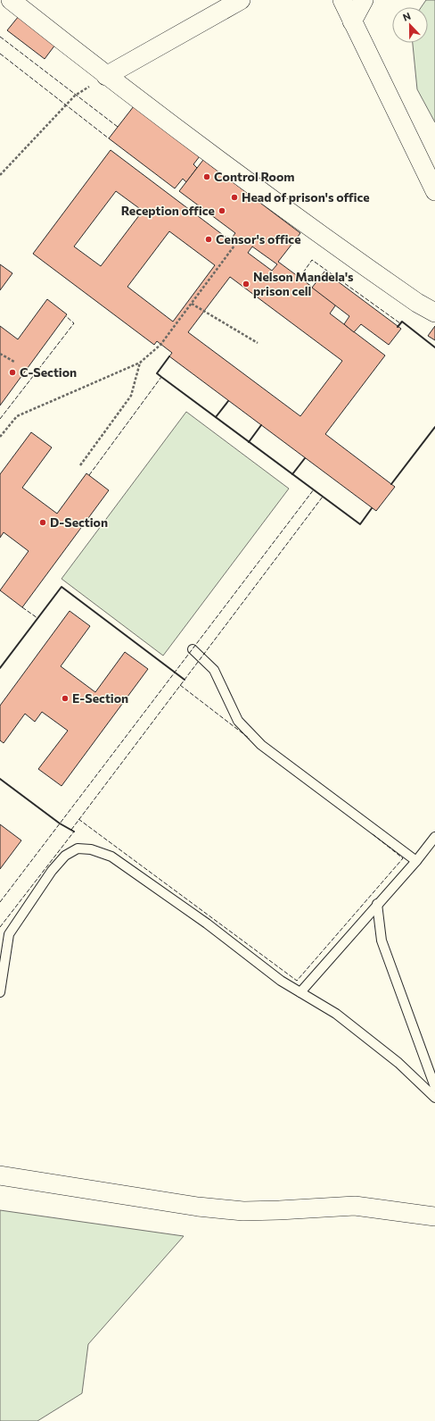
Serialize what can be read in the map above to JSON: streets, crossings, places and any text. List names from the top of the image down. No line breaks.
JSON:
{"places":["Control Room","Head of prison's office","Reception office","Censor's office","Nelson Mandela's prison cell","C-Section","D-Section","E-Section"],"north":"top"}
